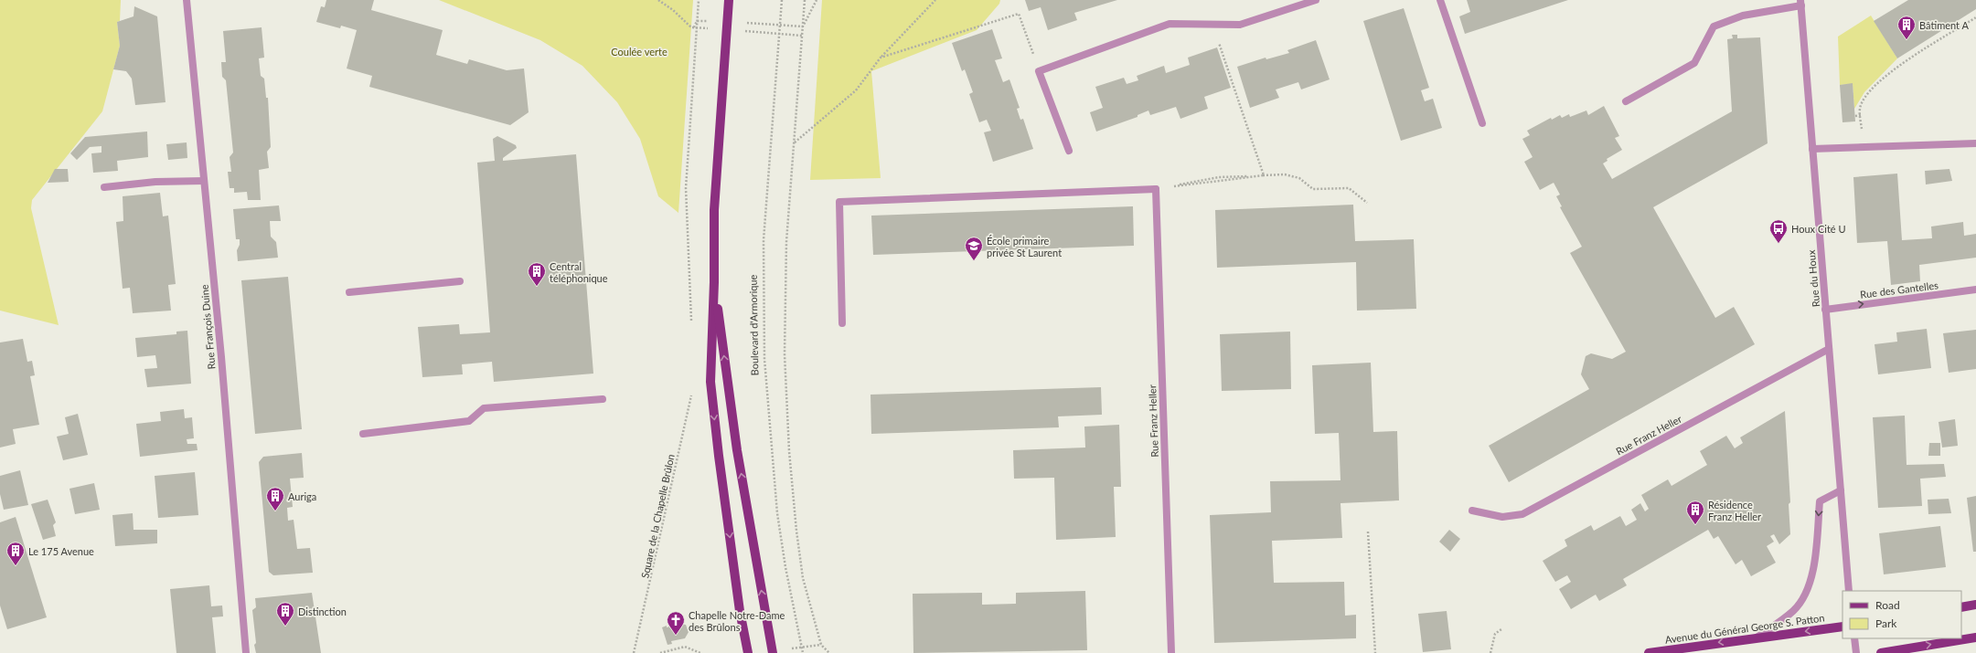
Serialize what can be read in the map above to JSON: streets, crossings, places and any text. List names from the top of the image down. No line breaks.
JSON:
{"streets":{"main road":["Avenue du Général George S. Patton"],"street":["Rue du Houx","Rue des Gantelles","Rue François Duine","Rue Franz Heller"],"path":["Boulevard d'Armorique","Square de la Chapelle Brûlon"]},"crossings":[["Rue du Houx","Rue des Gantelles"],["Rue du Houx","Rue Franz Heller"]],"one_way":["Rue des Gantelles","Avenue du Général George S. Patton"],"parks":["Coulée verte"],"places":{"building":["Bâtiment A","Central téléphonique","Auriga","Résidence Franz Heller","Le 175 Avenue","Distinction"],"bus stop":["Houx Cité U"],"school or university":["École primaire privée St Laurent"],"church":["Chapelle Notre-Dame des Brûlons"]},"legend":["Road","Park"]}
